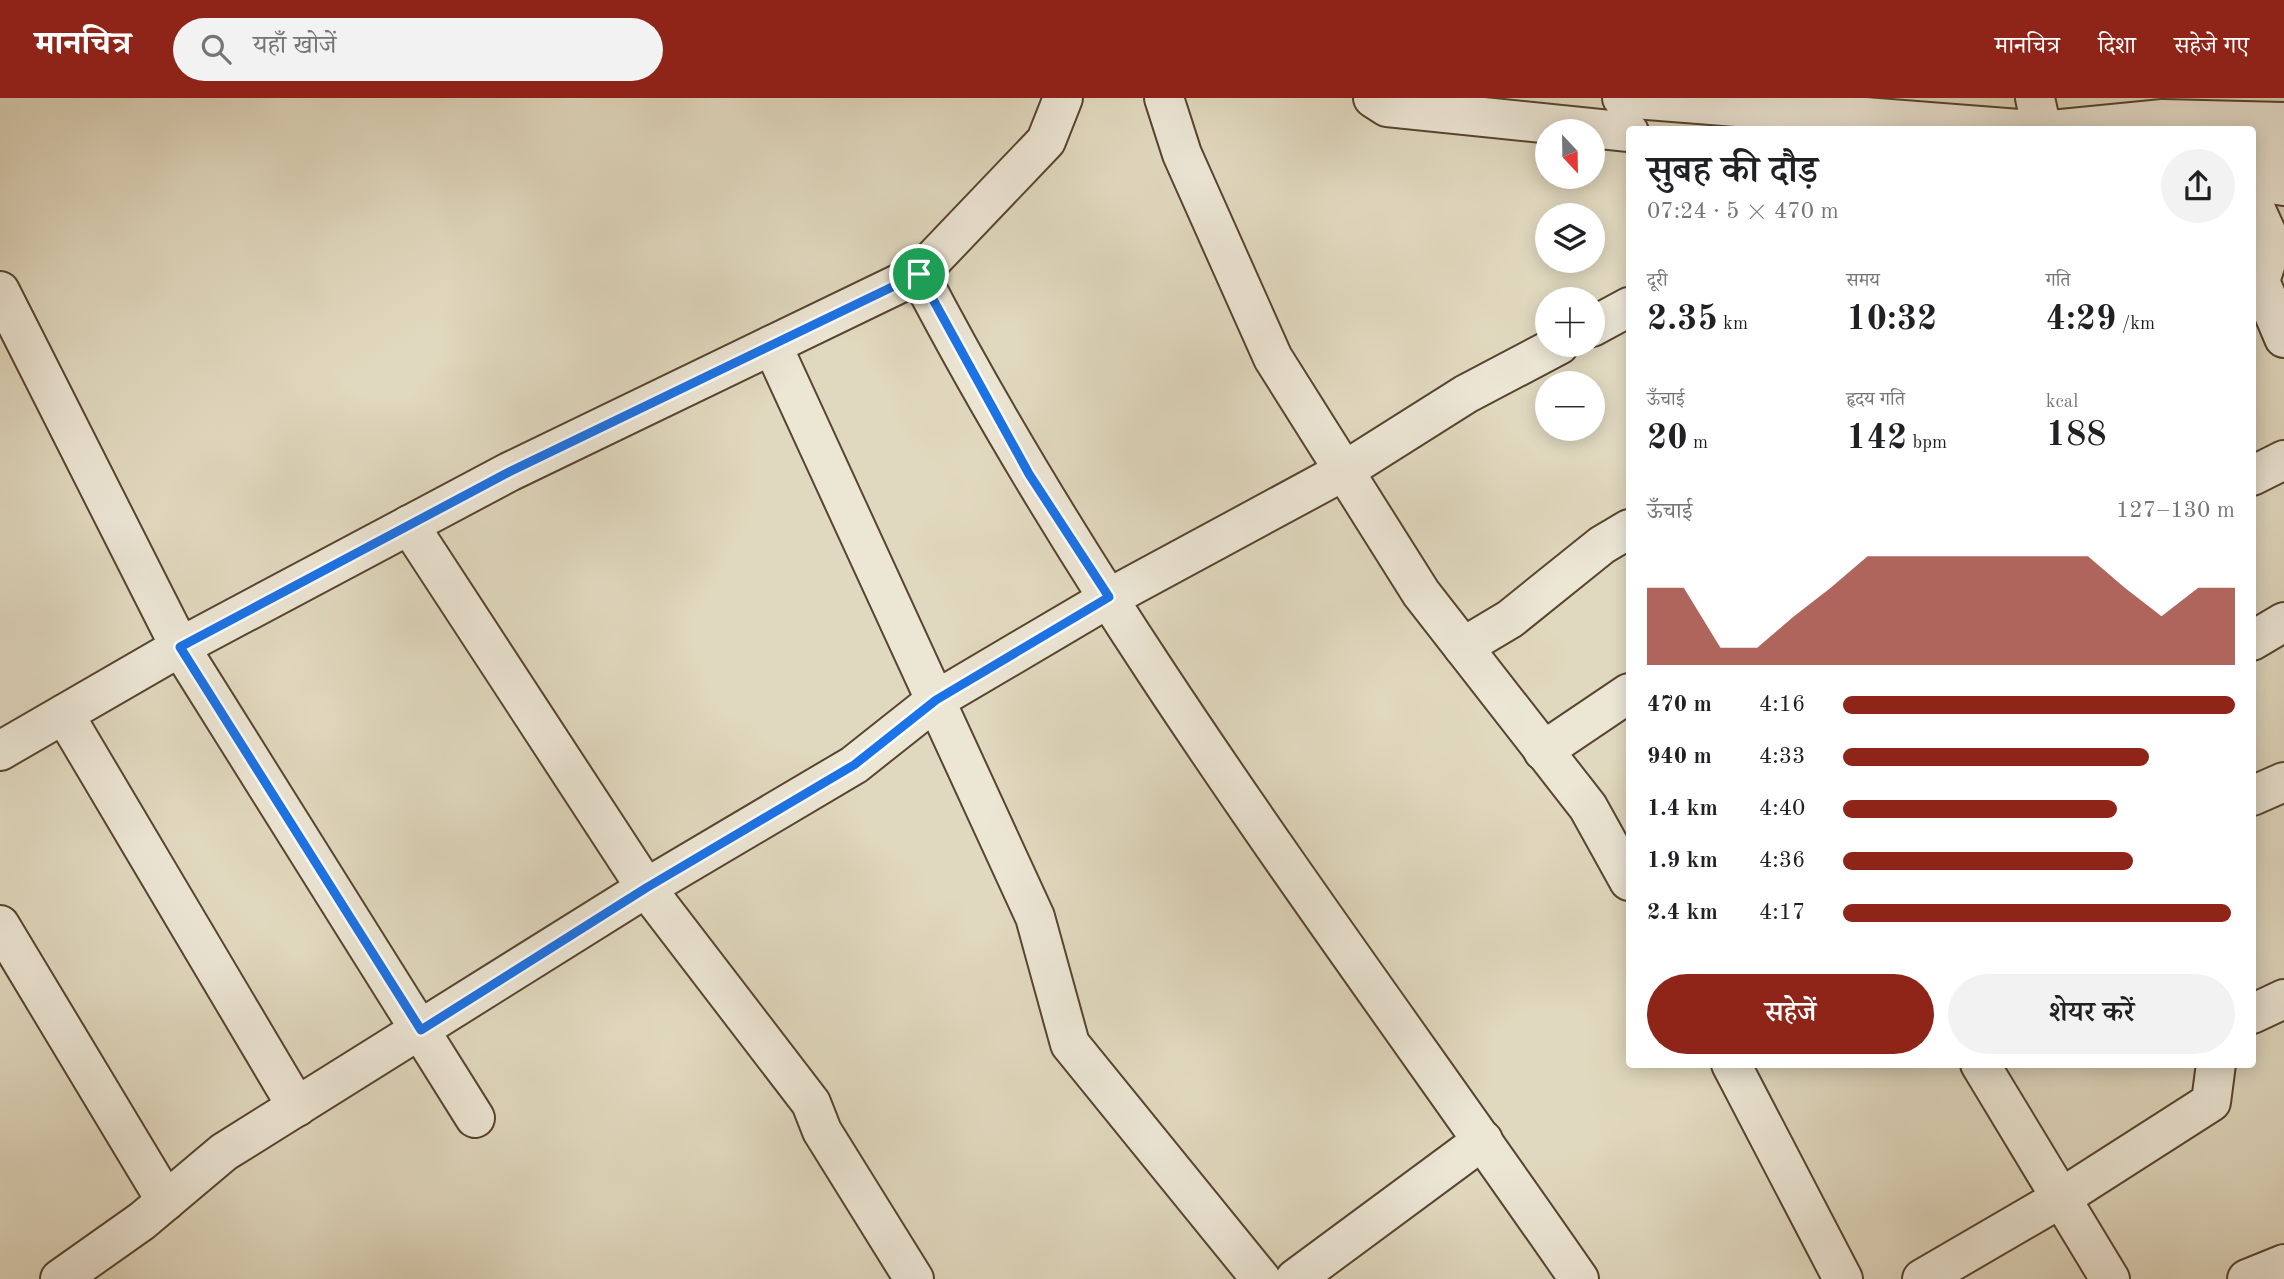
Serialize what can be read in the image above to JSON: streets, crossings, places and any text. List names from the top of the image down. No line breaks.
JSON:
{"north":"bottom","page":{"header":"मानचित्र","search":"यहाँ खोजें","nav":["मानचित्र","दिशा","सहेजे गए"],"map_buttons":["+","−"],"heading":["सुबह की दौड़","07:24 · 5 × 470 m"],"stats":[["दूरी","2.35 km"],["समय","10:32"],["गति","4:29 /km"],["ऊँचाई","20 m"],["हृदय गति","142 bpm"],["kcal","188"]],"chart":["ऊँचाई","127–130 m"],"list":[{"name":"470 m","note":"4:16"},{"name":"940 m","note":"4:33"},{"name":"1.4 km","note":"4:40"},{"name":"1.9 km","note":"4:36"},{"name":"2.4 km","note":"4:17"}],"buttons":["सहेजें","शेयर करें"]}}
